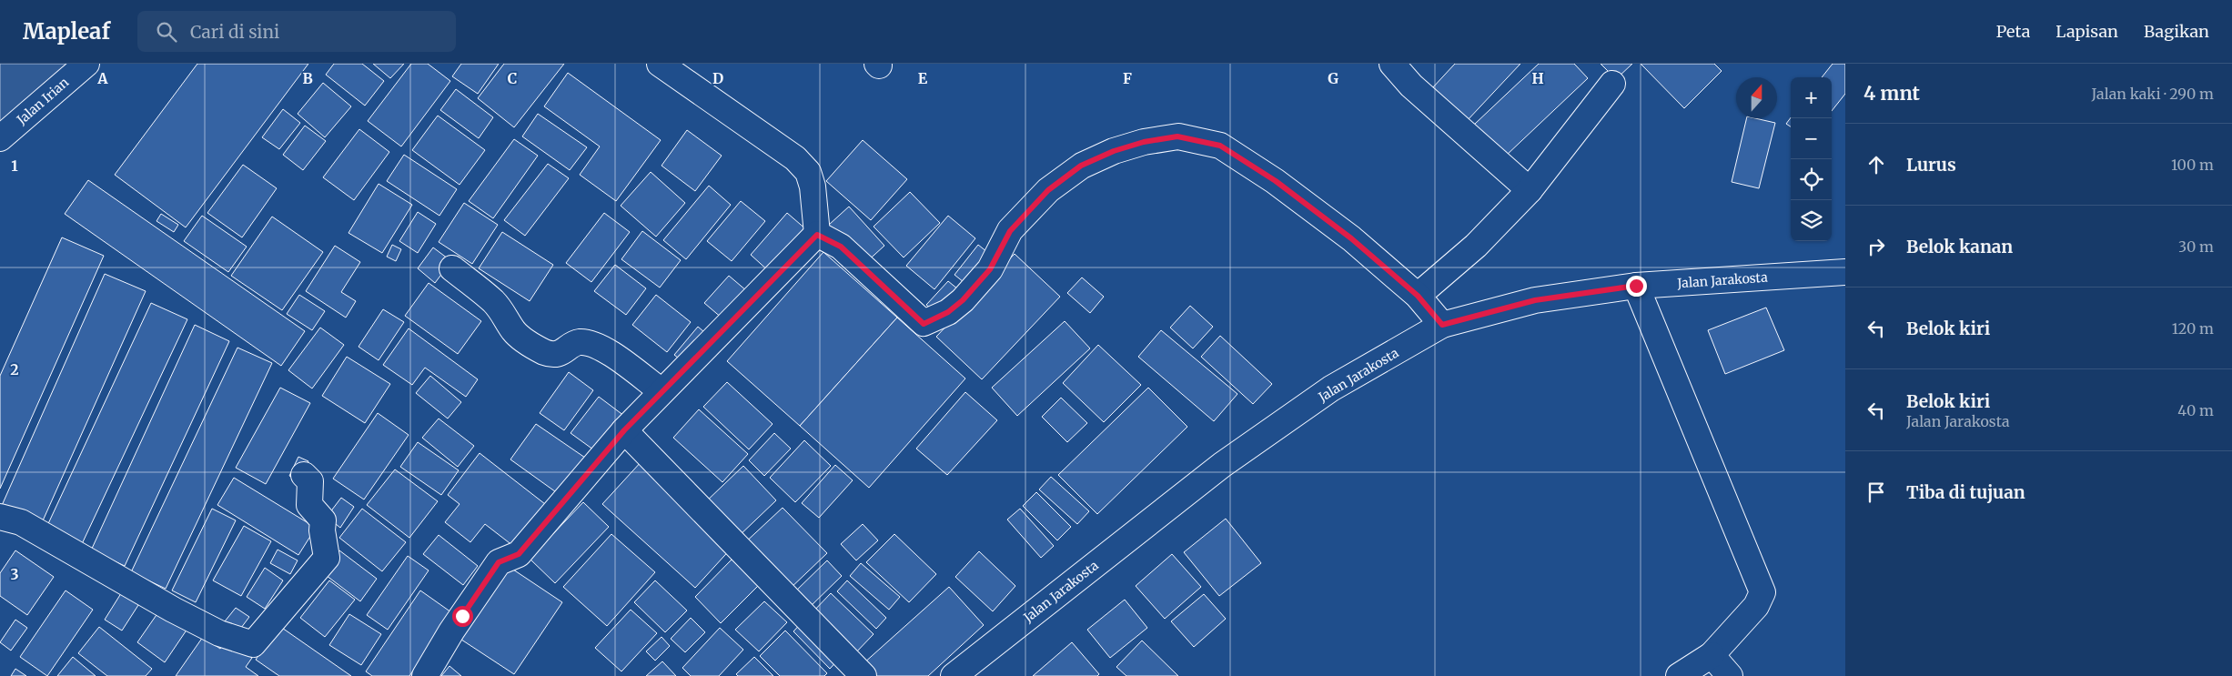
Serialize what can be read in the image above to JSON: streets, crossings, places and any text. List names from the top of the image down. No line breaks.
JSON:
{"streets":{"street":["Jalan Irian","Jalan Jarakosta"]},"north":"top","page":{"header":"Mapleaf","search":"Cari di sini","nav":["Peta","Lapisan","Bagikan"],"heading":["4 mnt","Jalan kaki · 290 m"],"map_buttons":["+","−"],"list":[["Lurus","100 m"],["Belok kanan","30 m"],["Belok kiri","120 m"],["Belok kiri","Jalan Jarakosta","40 m"],"Tiba di tujuan"]},"grid":{"columns":["A","B","C","D","E","F","G","H"],"rows":["1","2","3"]}}
